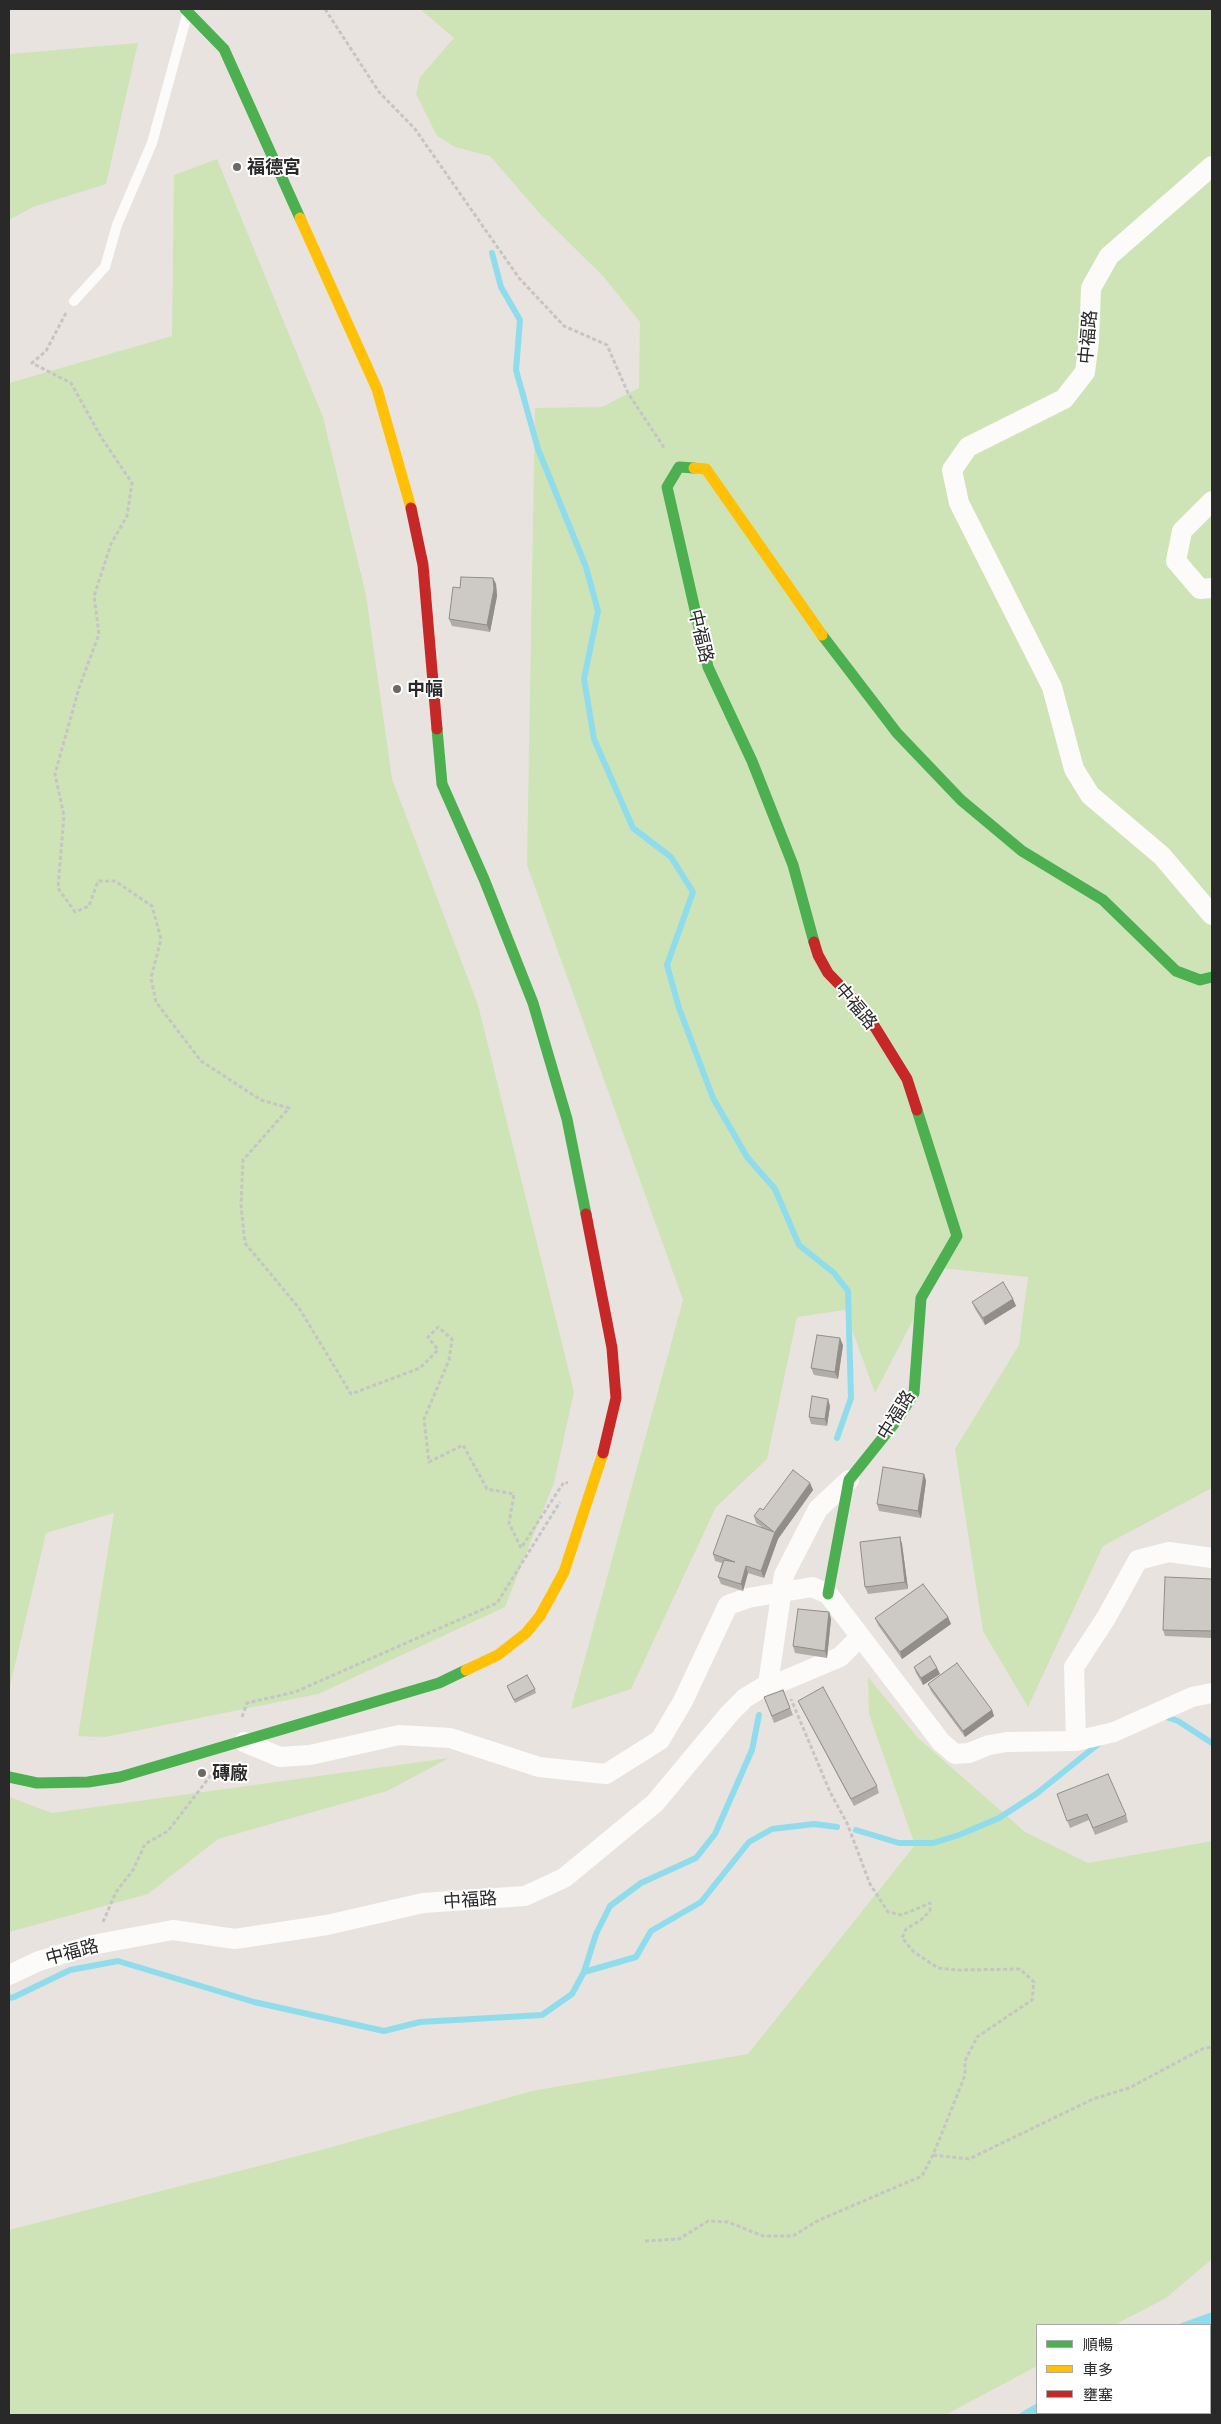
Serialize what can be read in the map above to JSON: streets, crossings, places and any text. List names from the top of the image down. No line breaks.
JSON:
{"streets":{"street":["中福路"]},"places":["福德宮","中幅","磚廠"],"legend":["順暢","車多","壅塞"]}
